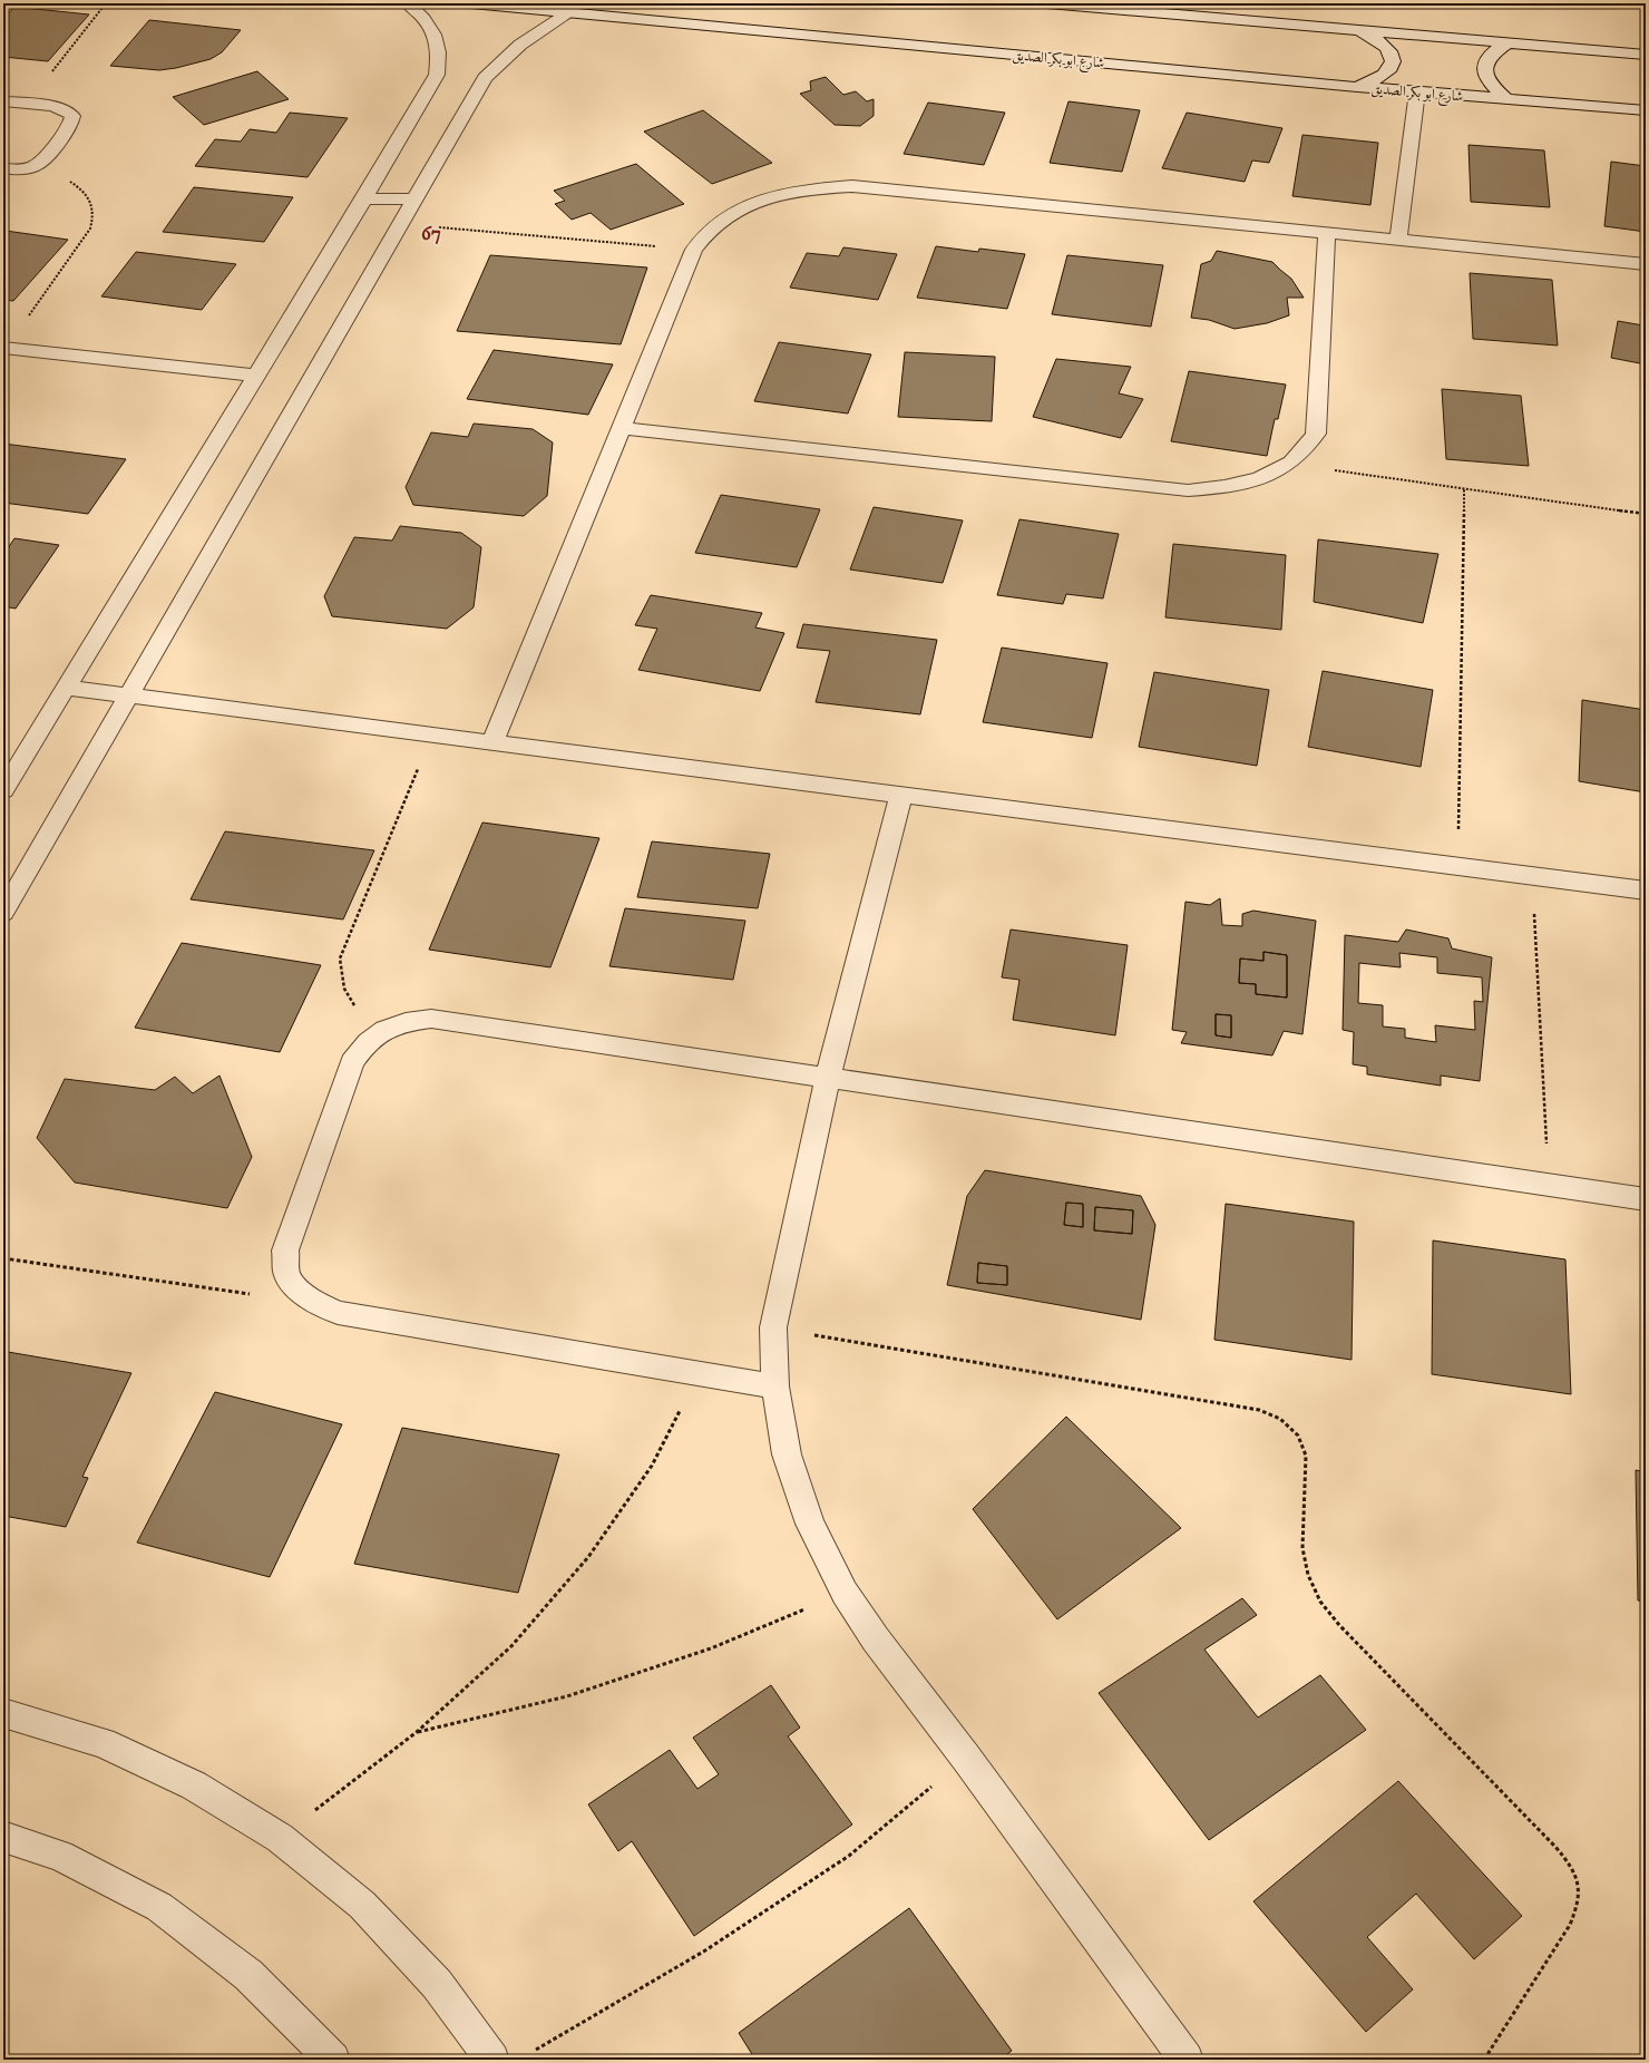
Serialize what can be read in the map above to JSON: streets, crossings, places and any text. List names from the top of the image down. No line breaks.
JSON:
{"streets":{"street":["شارع ابو بكر الصديق"]},"districts":["67"]}
